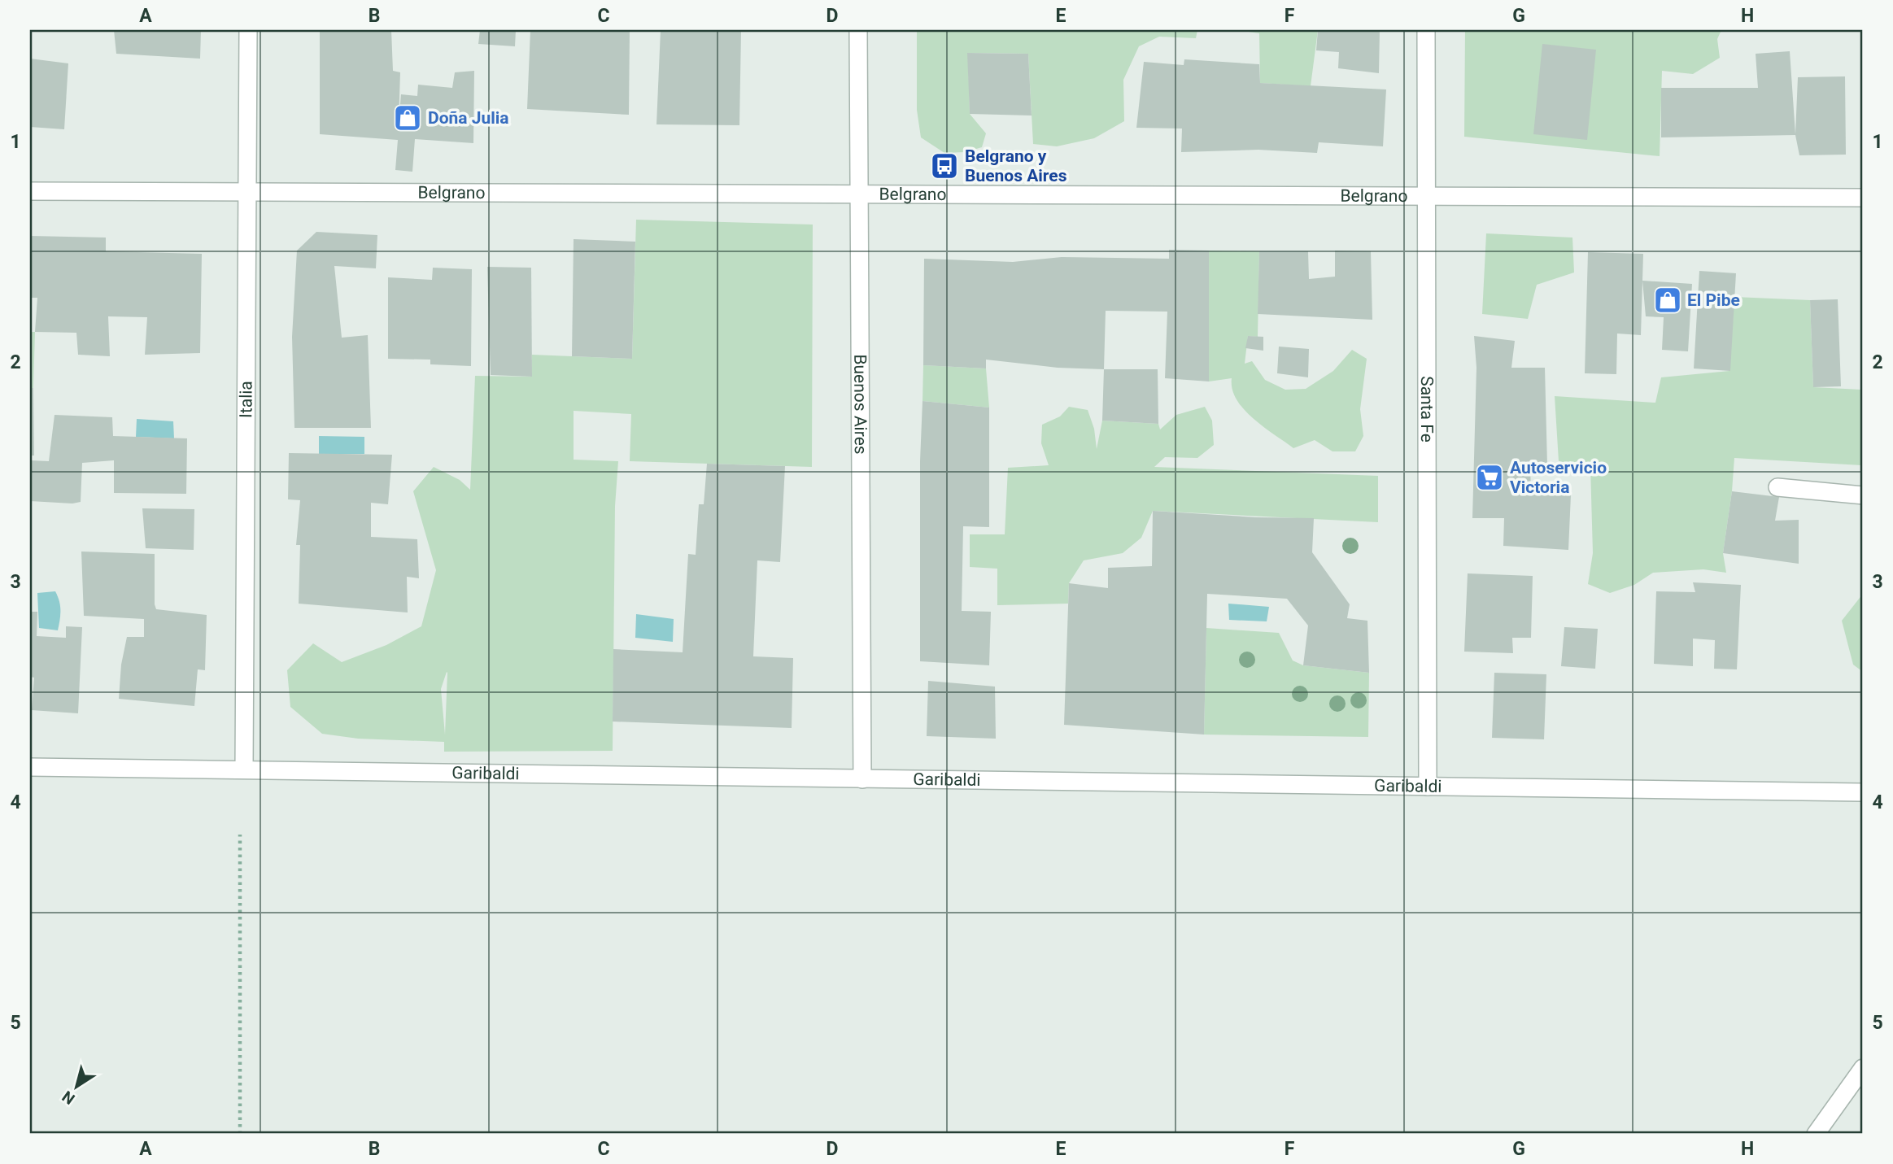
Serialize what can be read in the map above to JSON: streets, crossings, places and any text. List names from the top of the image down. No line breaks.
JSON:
{"streets":{"street":["Belgrano","Italia","Buenos Aires","Santa Fe","Garibaldi"]},"crossings":[["Belgrano","Italia"],["Belgrano","Buenos Aires"],["Belgrano","Santa Fe"],["Italia","Garibaldi"],["Buenos Aires","Garibaldi"],["Santa Fe","Garibaldi"]],"places":{"shop":["Doña Julia","El Pibe"],"bus stop":["Belgrano y Buenos Aires"],"supermarket":["Autoservicio Victoria"]},"north":"bottom left","grid":{"columns":["A","B","C","D","E","F","G","H"],"rows":["1","2","3","4","5"]}}
